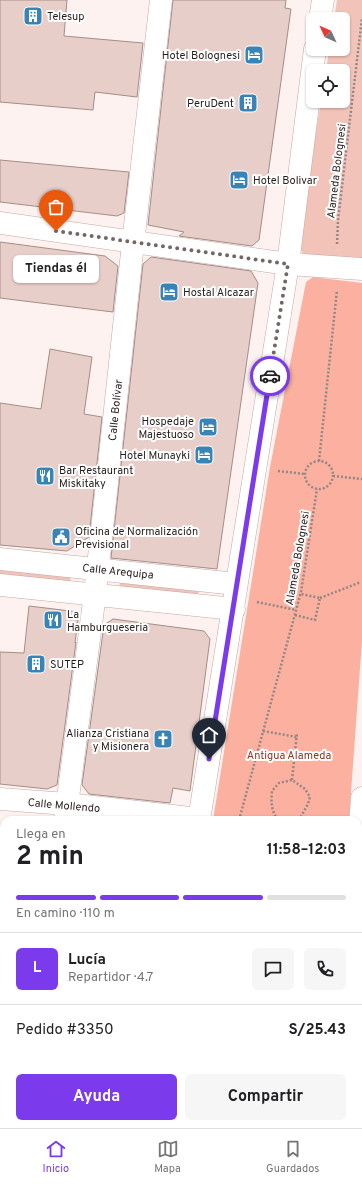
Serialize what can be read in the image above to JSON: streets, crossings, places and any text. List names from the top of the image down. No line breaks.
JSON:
{"streets":{"street":["Calle Bolívar","Calle Arequipa","Calle Mollendo"],"path":["Alameda Bolognesi"]},"crossings":[["Calle Bolívar","Calle Arequipa"],["Calle Bolívar","Calle Mollendo"]],"parks":["Antigua Alameda"],"places":{"building":["Telesup","PeruDent","SUTEP"],"hotel":["Hotel Bolognesi","Hotel Bolivar","Hostal Alcazar","Hospedaje Majestuoso","Hotel Munayki"],"other":["Tiendas él"],"restaurant":["Bar Restaurant Miskitaky","La Hamburgueseria"],"public building":["Oficina de Normalización Previsional"],"church":["Alianza Cristiana y Misionera"]},"north":"top left","page":{"bubble":"Tiendas él","heading":["2 min","Llega en","11:58–12:03"],"panel":["Lucía","Repartidor · 4.7","Pedido #3350","S/25.43"],"bar":"En camino · 110 m","round":"L","buttons":["Ayuda","Compartir"],"tabs":["Inicio","Mapa","Guardados"]}}
